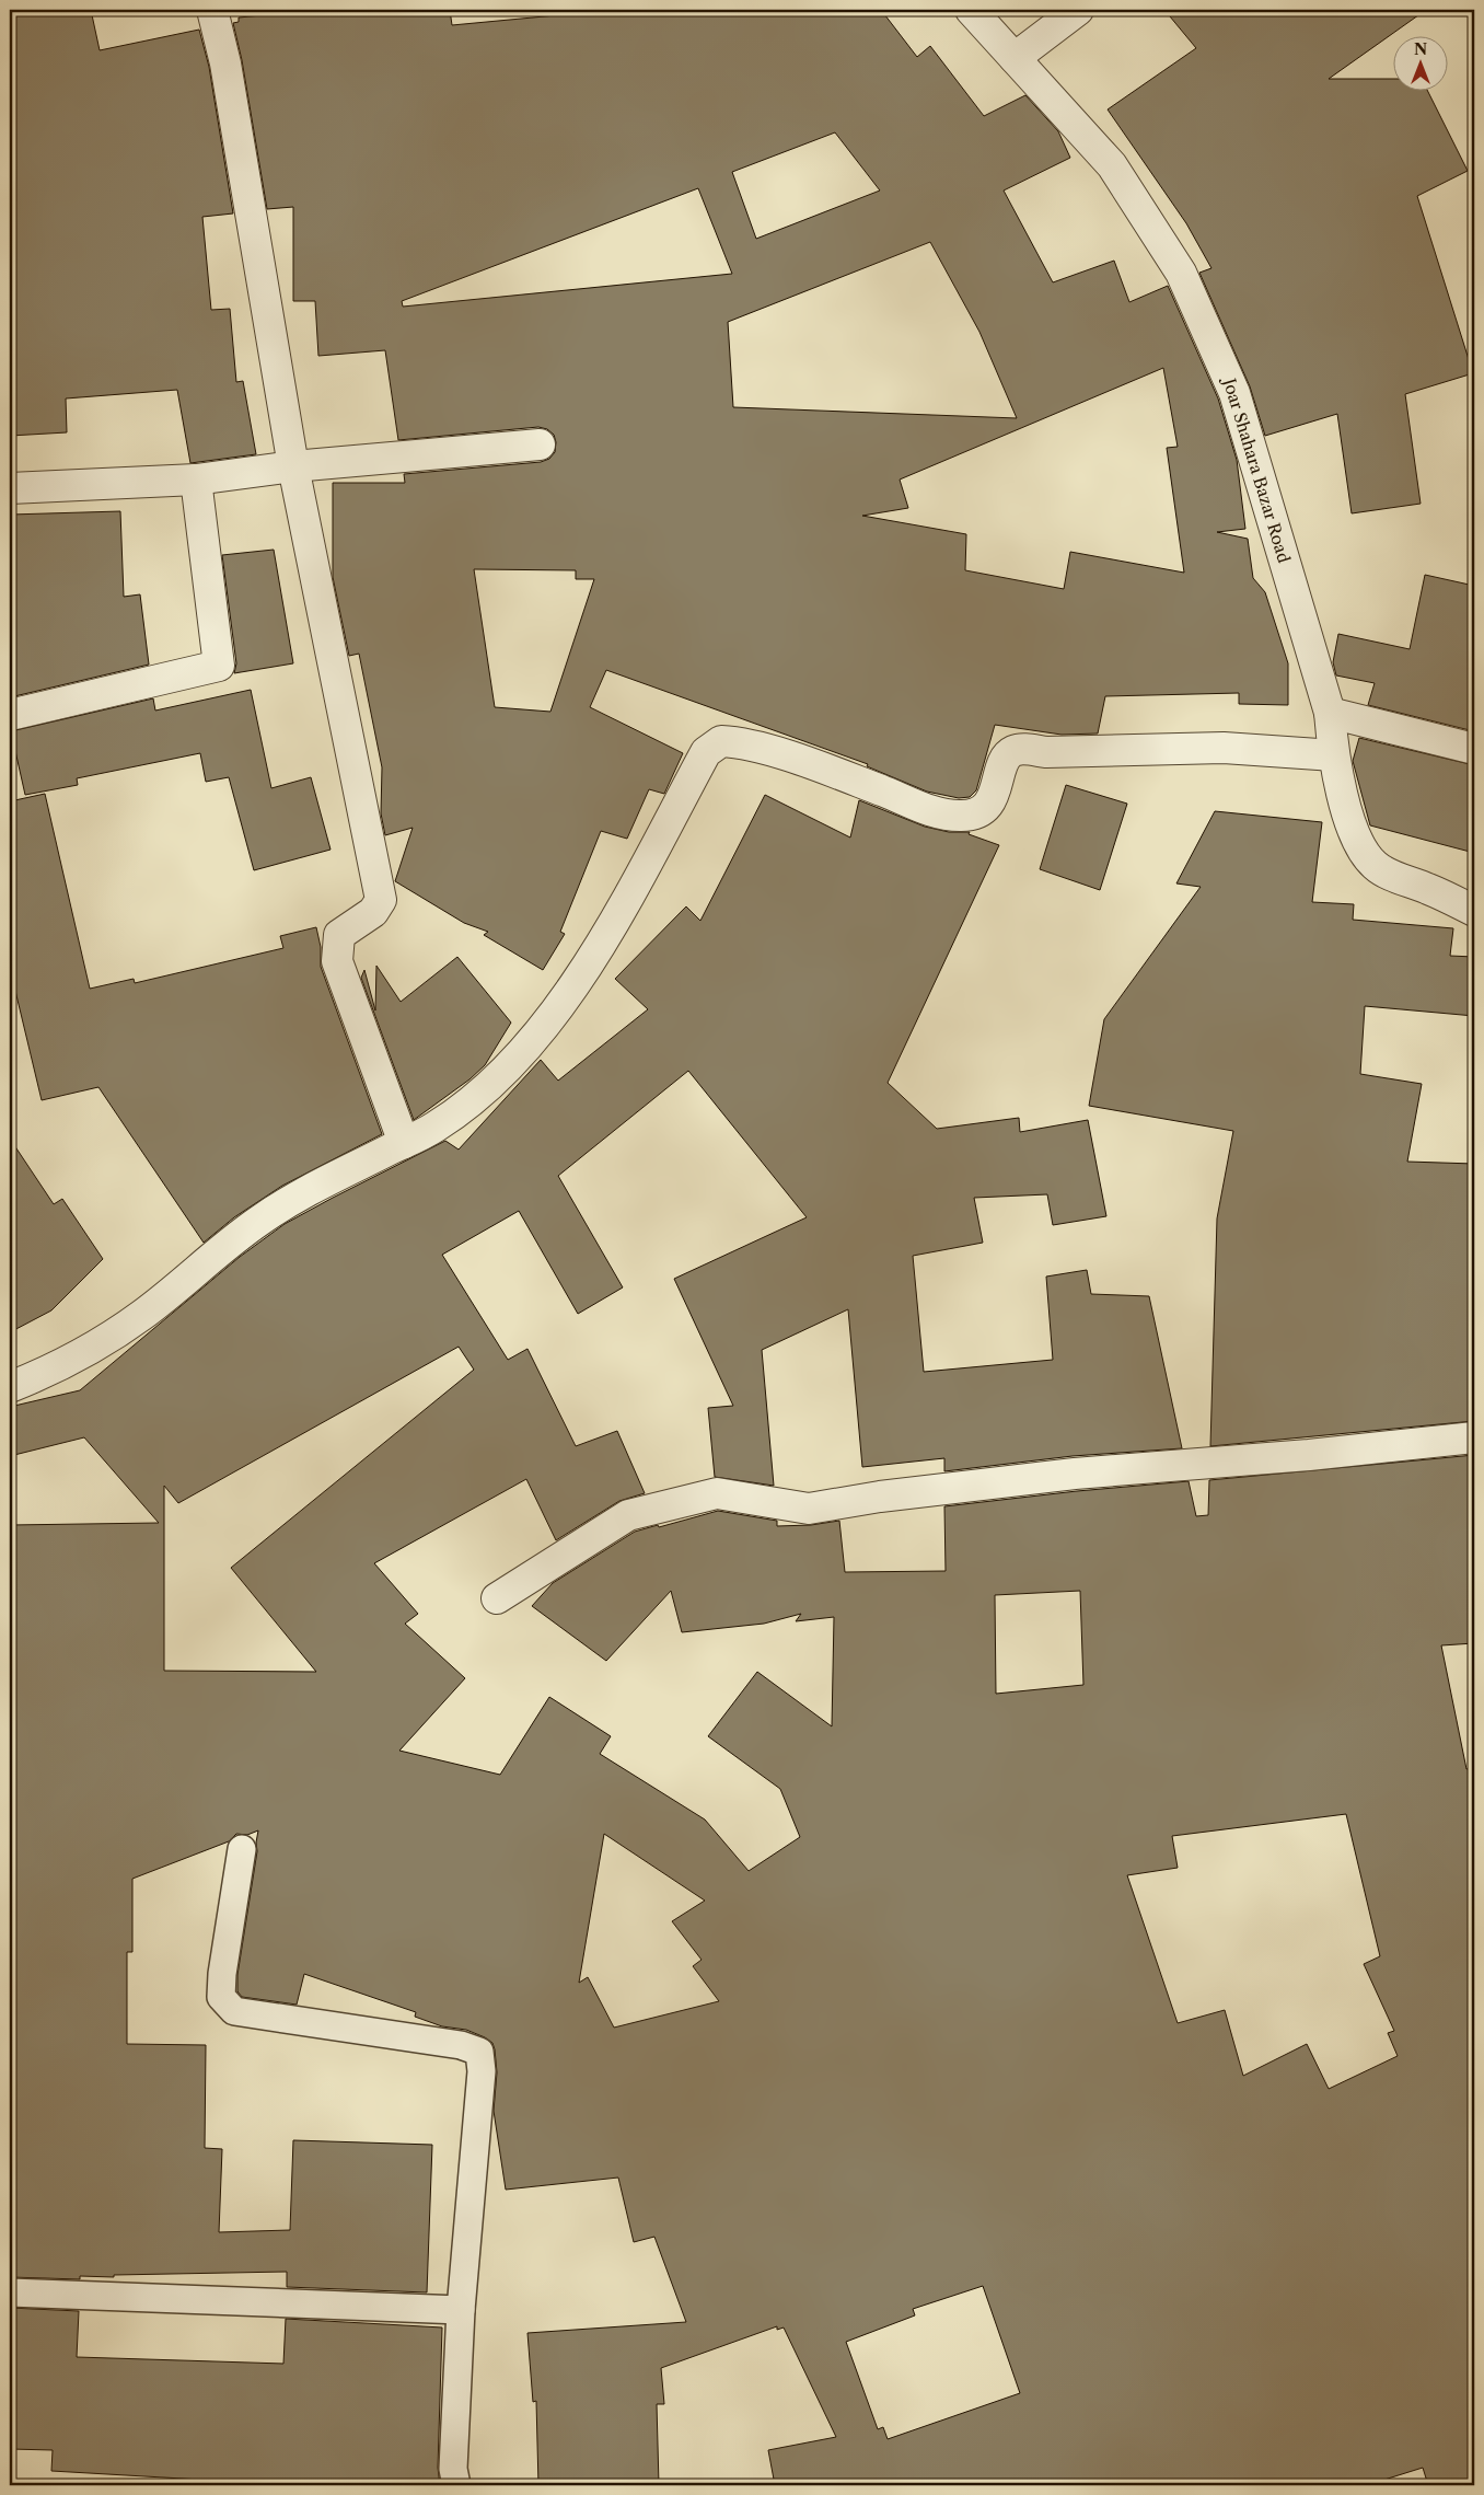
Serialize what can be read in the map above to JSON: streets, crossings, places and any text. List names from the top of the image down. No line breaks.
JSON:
{"streets":{"street":["Joar Shahara Bazar Road"]},"north":"top"}
